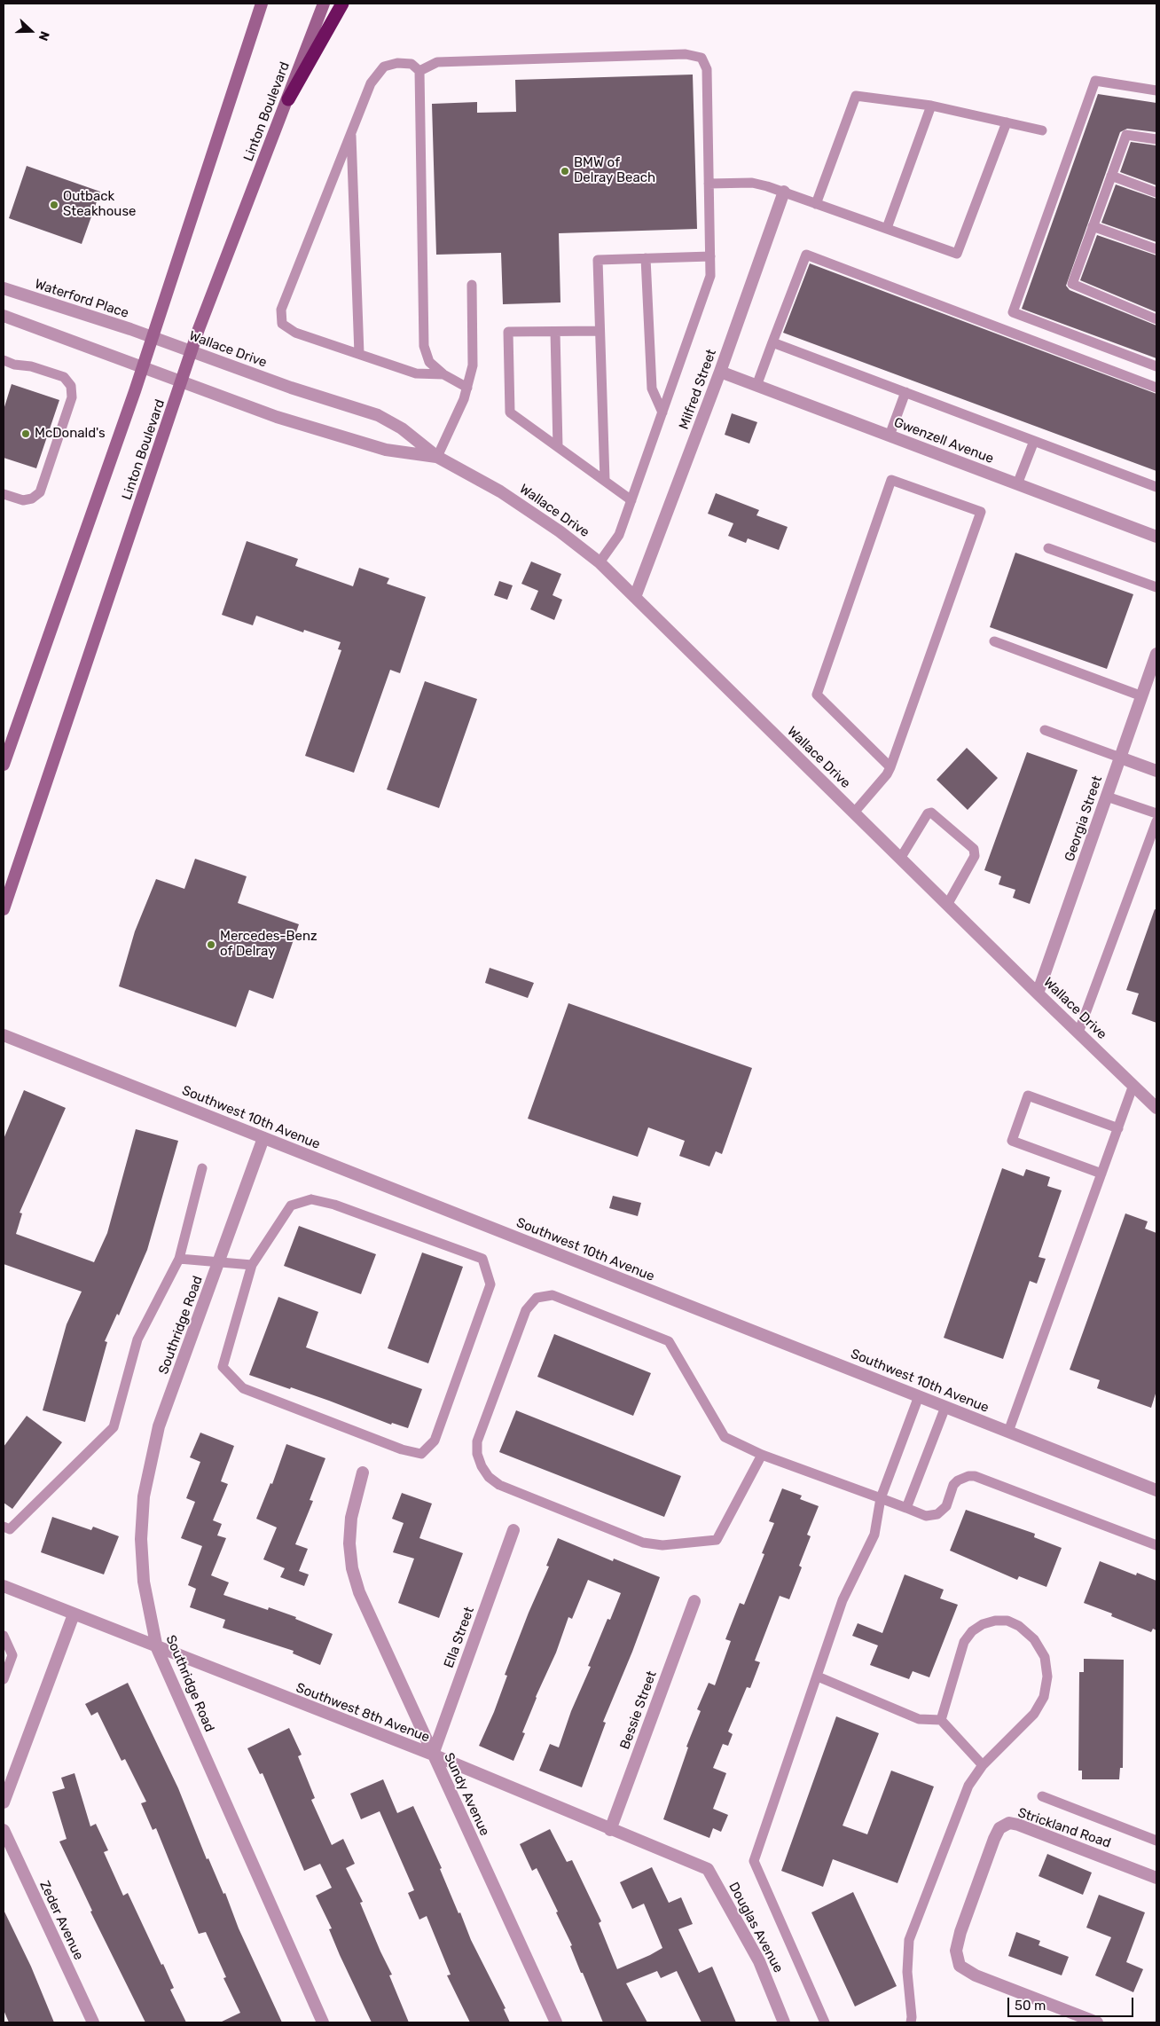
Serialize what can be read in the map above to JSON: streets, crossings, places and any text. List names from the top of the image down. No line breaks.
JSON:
{"streets":{"main road":["Linton Boulevard"],"street":["Waterford Place","Wallace Drive","Milfred Street","Gwenzell Avenue","Georgia Street","Southwest 10th Avenue","Southridge Road","Ella Street","Bessie Street","Southwest 8th Avenue","Sundy Avenue","Strickland Road","Zeder Avenue","Douglas Avenue"]},"crossings":[["Linton Boulevard","Waterford Place"],["Linton Boulevard","Wallace Drive"],["Waterford Place","Wallace Drive"],["Wallace Drive","Milfred Street"],["Wallace Drive","Georgia Street"],["Milfred Street","Gwenzell Avenue"],["Southwest 10th Avenue","Southridge Road"],["Southridge Road","Southwest 8th Avenue"],["Ella Street","Southwest 8th Avenue"],["Ella Street","Sundy Avenue"],["Bessie Street","Southwest 8th Avenue"],["Southwest 8th Avenue","Sundy Avenue"],["Southwest 8th Avenue","Douglas Avenue"]],"places":["BMW of Delray Beach","Outback Steakhouse","McDonald's","Mercedes-Benz of Delray"],"scale_bar":"50 m","north":"right"}
